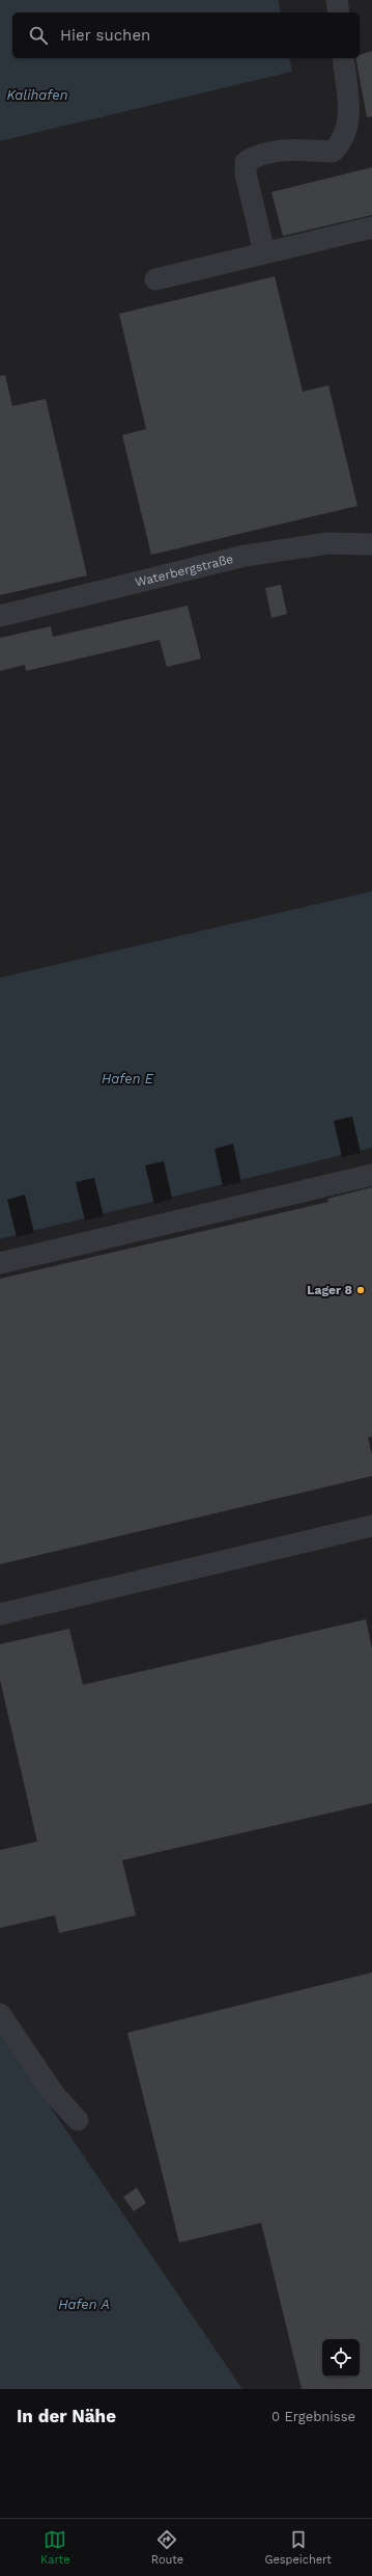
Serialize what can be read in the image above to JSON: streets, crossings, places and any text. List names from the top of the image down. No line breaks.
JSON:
{"streets":{"street":["Waterbergstraße"]},"water":["Kalihafen","Hafen E","Hafen A"],"places":["Lager 8"],"page":{"search":"Hier suchen","heading":["In der Nähe","0 Ergebnisse"],"nav":["Karte","Route","Gespeichert"]}}
